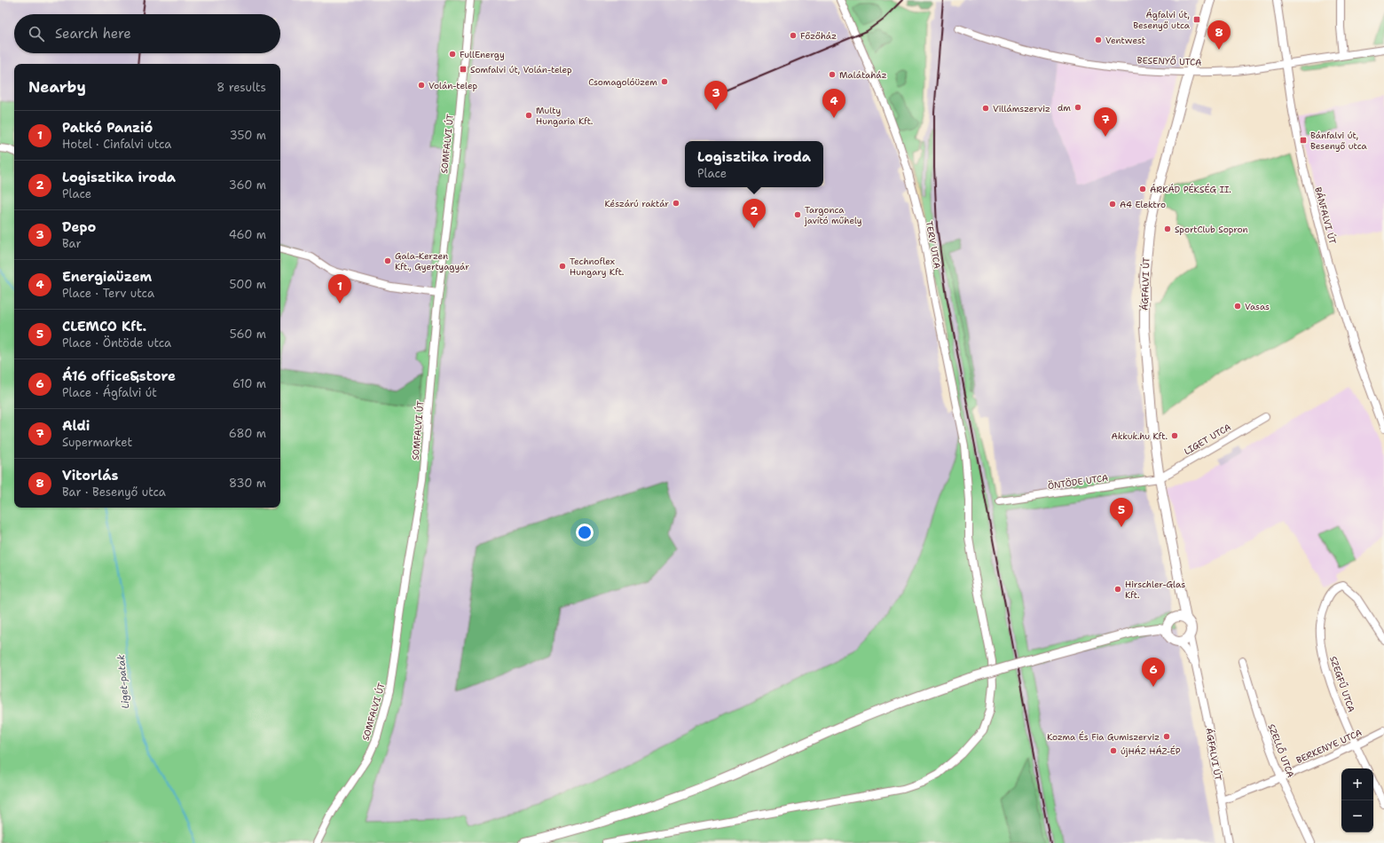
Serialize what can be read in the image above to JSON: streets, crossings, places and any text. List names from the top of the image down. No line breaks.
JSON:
{"streets":{"main road":["ÁGFALVI ÚT"],"street":["BESENYŐ UTCA","SOMFALVI ÚT","BÁNFALVI ÚT","TERV UTCA","LIGET UTCA","ÖNTÖDE UTCA","SZEGFŰ UTCA","BERKENYE UTCA","SZELLŐ UTCA"]},"crossings":[["BESENYŐ UTCA","BÁNFALVI ÚT"],["BESENYŐ UTCA","ÁGFALVI ÚT"],["ÁGFALVI ÚT","LIGET UTCA"],["ÁGFALVI ÚT","ÖNTÖDE UTCA"],["ÁGFALVI ÚT","BERKENYE UTCA"],["LIGET UTCA","ÖNTÖDE UTCA"],["SZEGFŰ UTCA","BERKENYE UTCA"],["BERKENYE UTCA","SZELLŐ UTCA"]],"water":["Liget-patak"],"places":{"transit":["Ágfalvi út, Besenyő utca","Somfalvi út, Volán-telep","Bánfalvi út, Besenyő utca"],"other":["Főzőház","Ventwest","FullEnergy","Malátaház","Csomagolóüzem","Volán-telep","dm","Villámszerviz","Multy Hungaria Kft.","ÁRKÁD PÉKSÉG II.","Készárú raktár","A4 Elektro","Targonca javító műhely","SportClub Sopron","Gala-Kerzen Kft., Gyertyagyár","Technoflex Hungary Kft.","Vasas","Akkuk.hu Kft.","Hirschler-Glas Kft.","Kozma És Fia Gumiszerviz","újHÁZ HÁZ-ÉP"]},"page":{"search":"Search here","pins":["8","3","4","7","2","1","5","6"],"heading":["Nearby","8 results"],"list":[{"mark":"1","name":"Patkó Panzió","note":"Hotel · Cinfalvi utca","value":"350 m"},{"mark":"2","name":"Logisztika iroda","note":"Place","value":"360 m"},{"mark":"3","name":"Depo","note":"Bar","value":"460 m"},{"mark":"4","name":"Energiaüzem","note":"Place · Terv utca","value":"500 m"},{"mark":"5","name":"CLEMCO Kft.","note":"Place · Öntöde utca","value":"560 m"},{"mark":"6","name":"Á16 office&store","note":"Place · Ágfalvi út","value":"610 m"},{"mark":"7","name":"Aldi","note":"Supermarket","value":"680 m"},{"mark":"8","name":"Vitorlás","note":"Bar · Besenyő utca","value":"830 m"}],"popup":["Logisztika iroda","Place"],"map_buttons":["+","−"]}}
